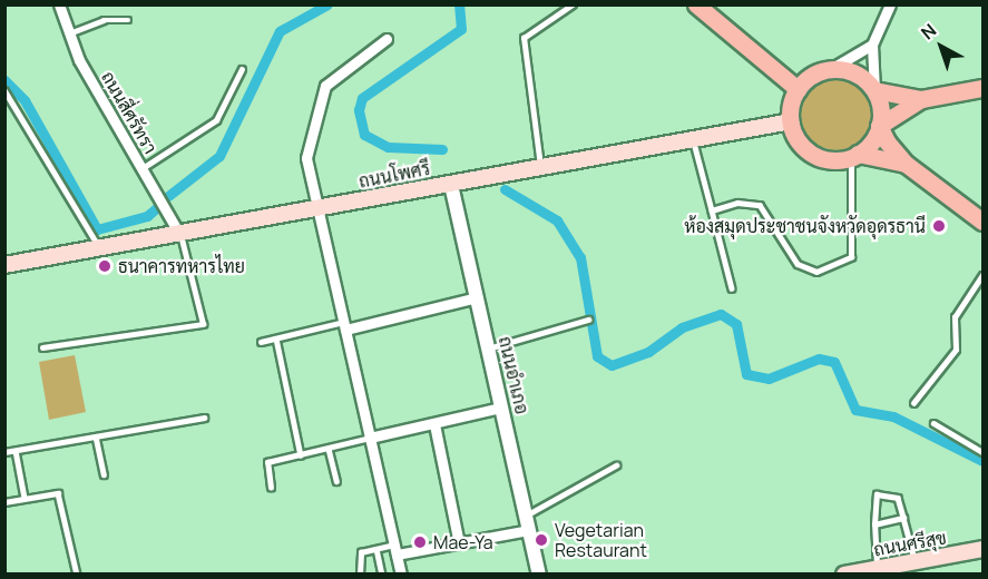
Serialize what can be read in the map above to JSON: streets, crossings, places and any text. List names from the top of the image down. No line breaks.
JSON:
{"streets":{"main road":["ถนนโพศรี","ถนนศรีสุข"],"street":["ถนนสี่ศรัทรา","ถนนอำเภอ"]},"crossings":[["ถนนสี่ศรัทรา","ถนนโพศรี"],["ถนนโพศรี","ถนนอำเภอ"]],"places":["ห้องสมุดประชาชนจังหวัดอุดรธานี","ธนาคารทหารไทย","Vegetarian Restaurant","Mae-Ya"],"north":"top left"}
